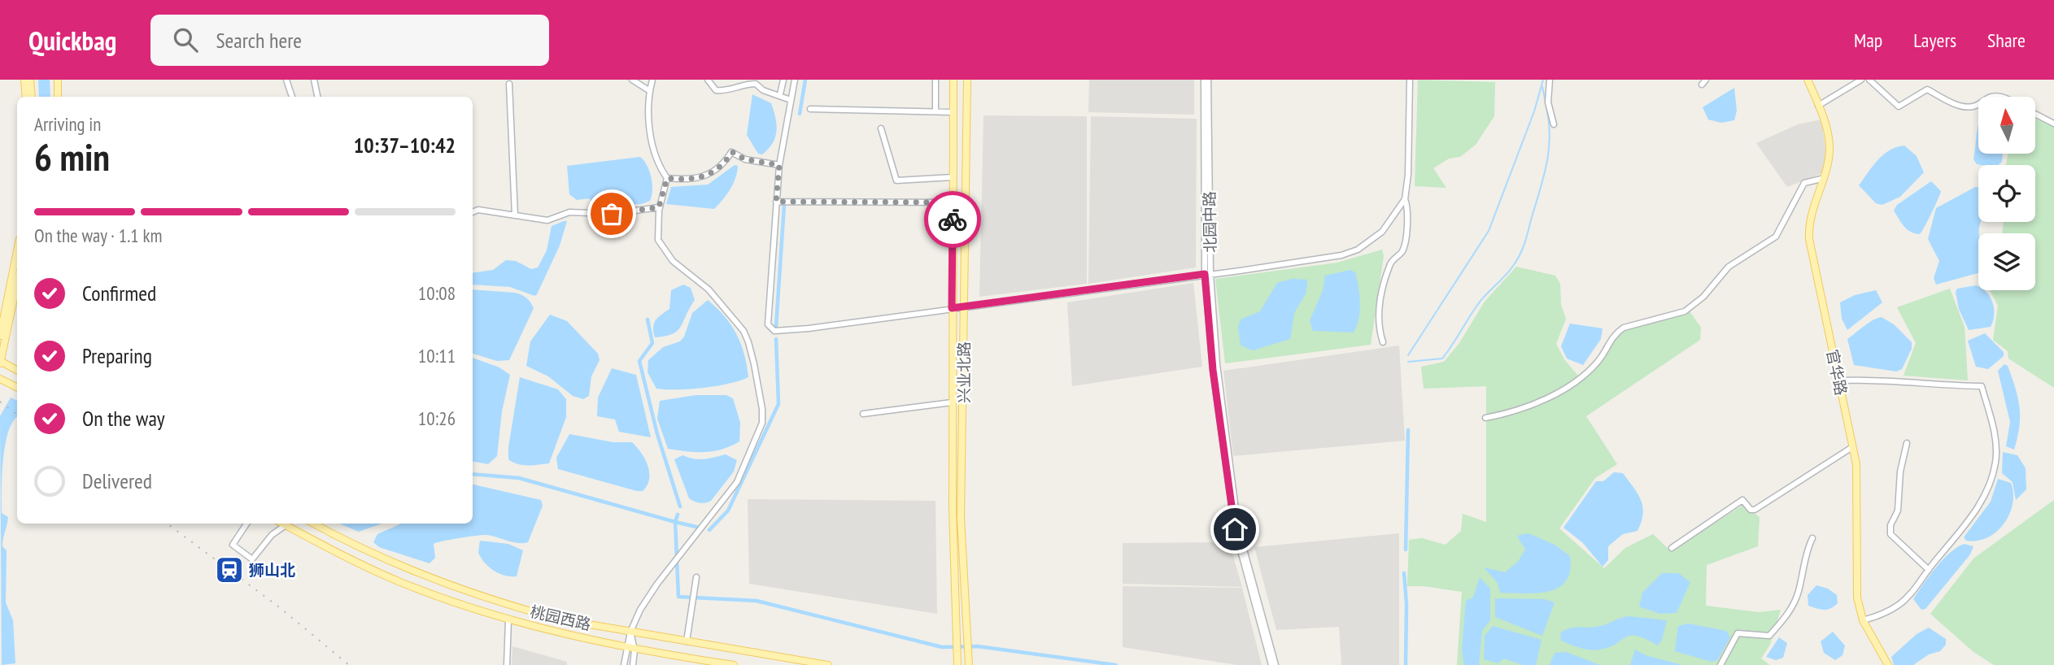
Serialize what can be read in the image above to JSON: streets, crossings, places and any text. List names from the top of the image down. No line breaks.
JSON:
{"streets":{"main road":["兴业北路","官华路","桃园西路"],"street":["北园中路"]},"places":{"station":["狮山北"]},"north":"top","page":{"header":"Quickbag","search":"Search here","nav":["Map","Layers","Share"],"heading":["6 min","Arriving in","10:37–10:42"],"bar":"On the way · 1.1 km","list":[["Confirmed","10:08"],["Preparing","10:11"],["On the way","10:26"],"Delivered"]}}
